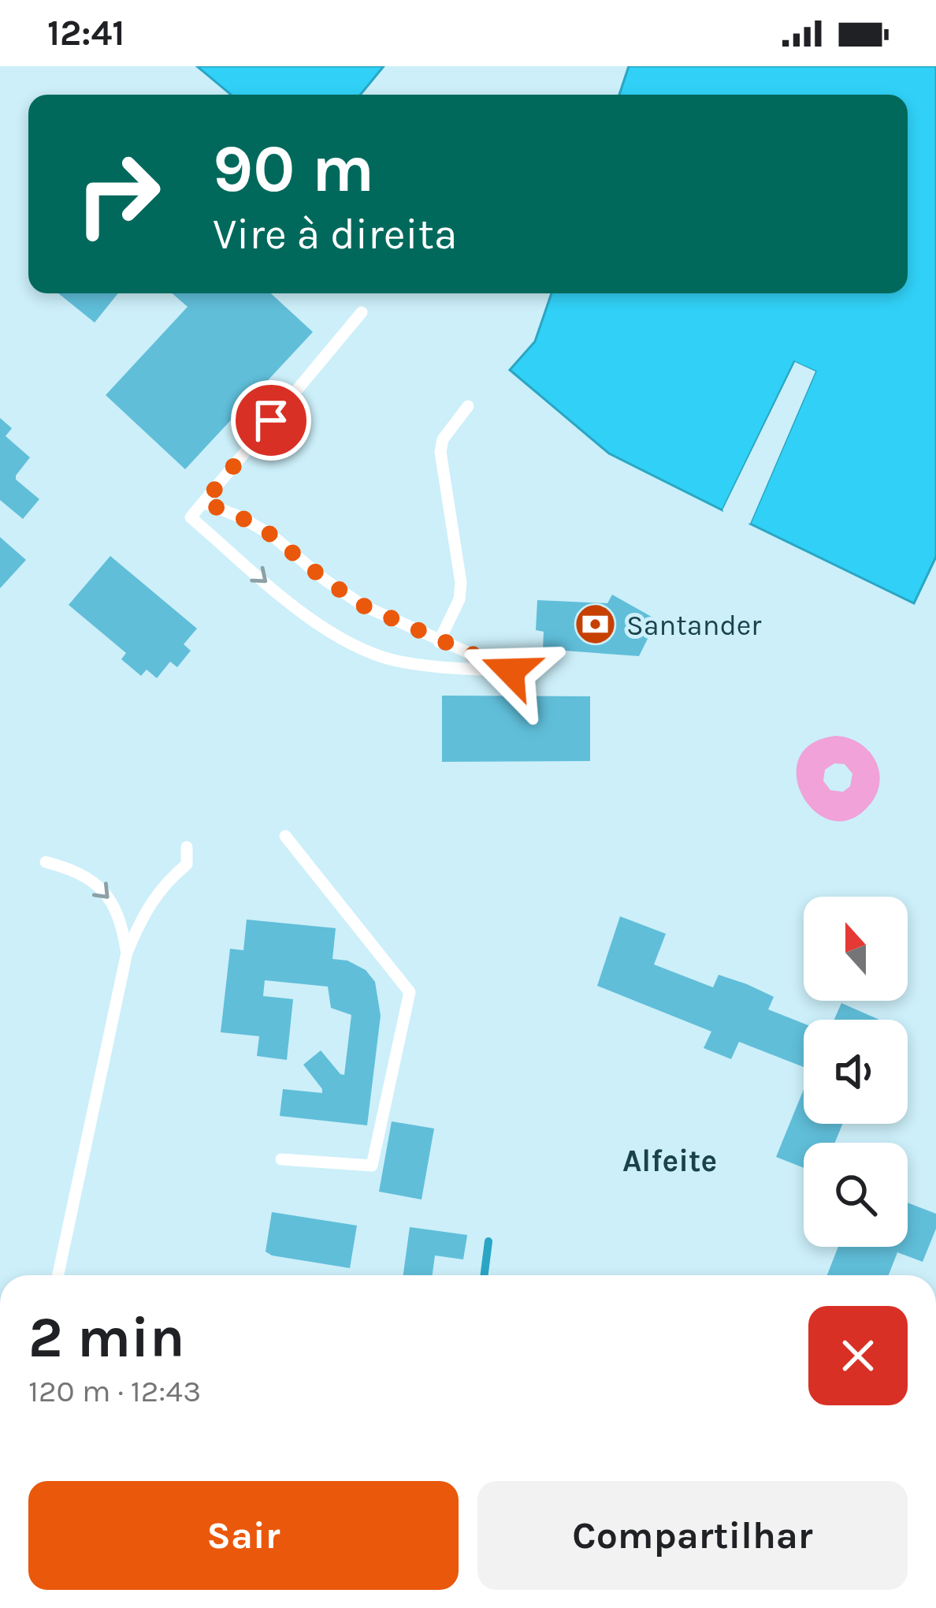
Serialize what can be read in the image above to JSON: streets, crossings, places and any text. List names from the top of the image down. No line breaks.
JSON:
{"districts":["Alfeite"],"places":{"bank":["Santander"]},"north":"top","page":{"status":"12:41","turn":["90 m","Vire à direita"],"heading":["2 min","120 m · 12:43"],"buttons":["Sair","Compartilhar"]}}
